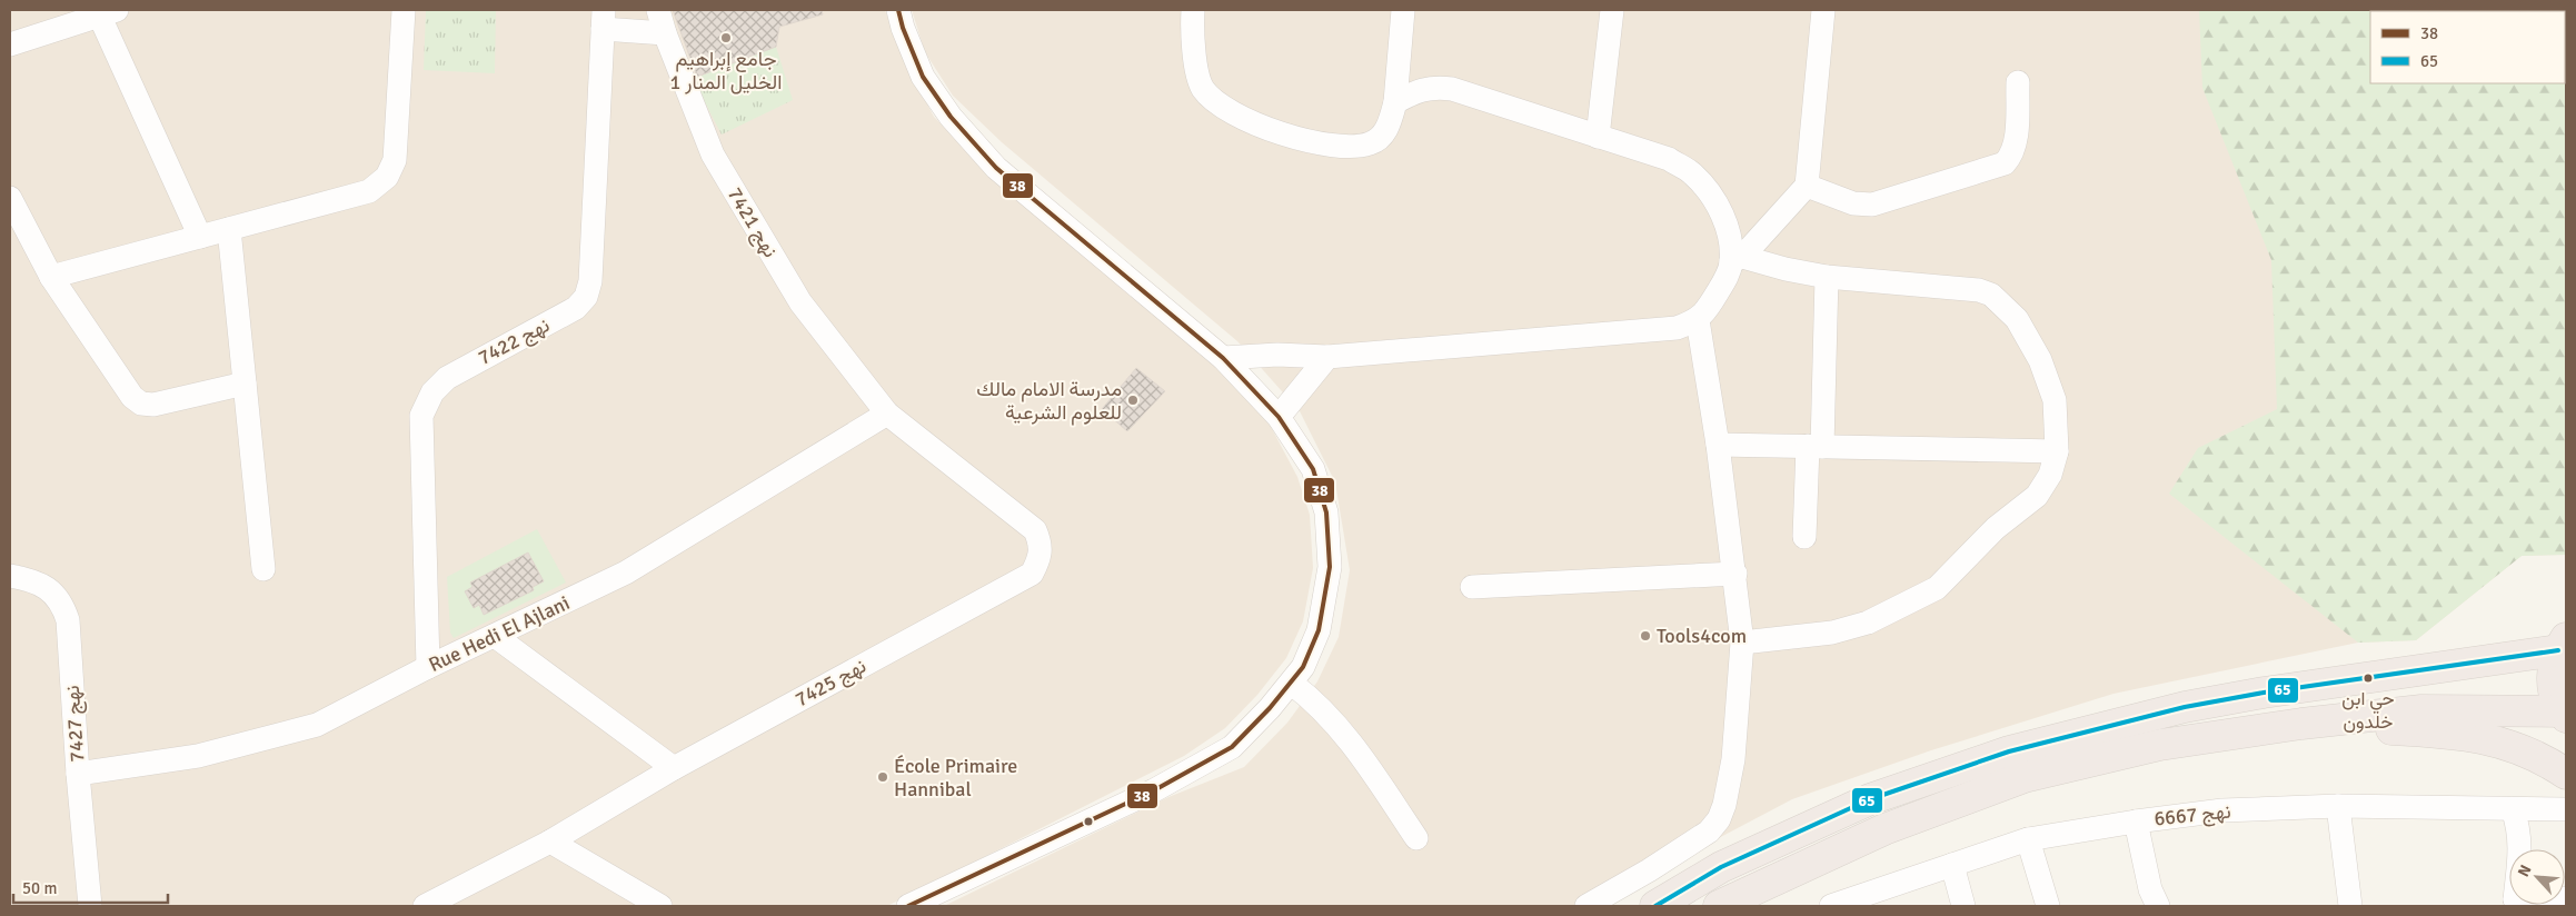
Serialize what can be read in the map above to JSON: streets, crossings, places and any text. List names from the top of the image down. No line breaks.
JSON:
{"streets":{"street":["نهج 7421","نهج 7422","Rue Hedi El Ajlani","نهج 7425","نهج 7427","نهج 6667"]},"crossings":[["نهج 7421","Rue Hedi El Ajlani"],["نهج 7421","نهج 7425"],["نهج 7422","Rue Hedi El Ajlani"],["Rue Hedi El Ajlani","نهج 7425"],["Rue Hedi El Ajlani","نهج 7427"]],"places":["جامع إبراهيم الخليل المنار 1","مدرسة الامام مالك للعلوم الشرعية","Tools4com","حي ابن خلدون","École Primaire Hannibal"],"lines":["transit line 38","transit line 65"],"legend":["38","65"],"scale_bar":"50 m","north":"top left"}
